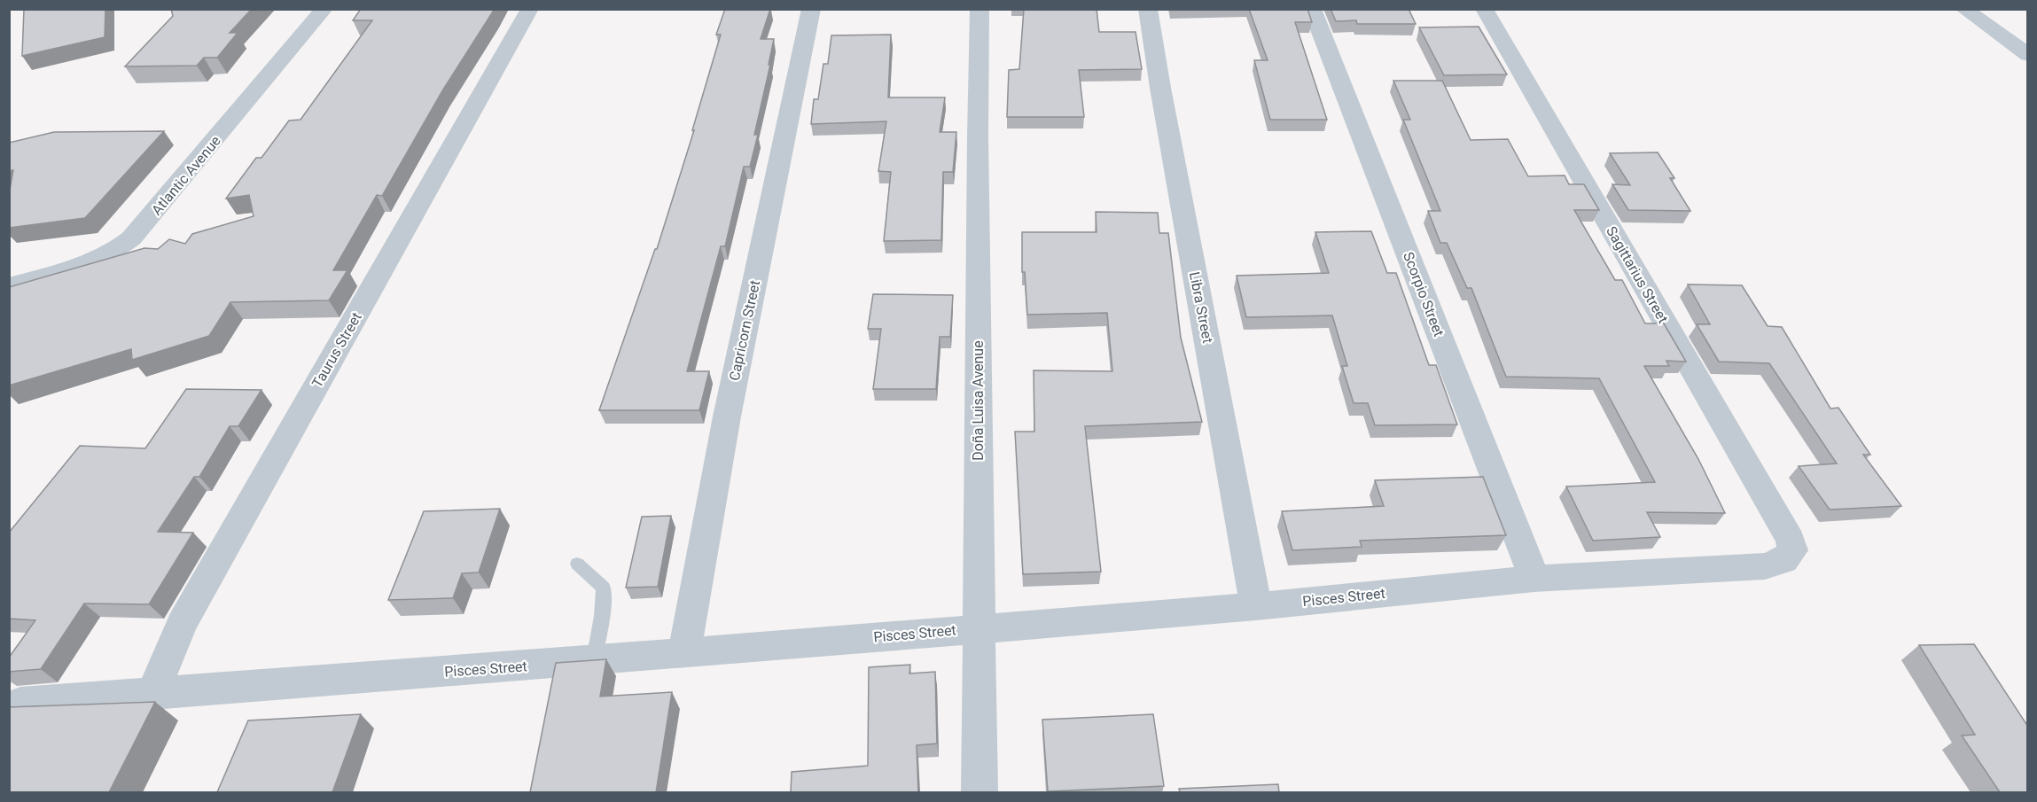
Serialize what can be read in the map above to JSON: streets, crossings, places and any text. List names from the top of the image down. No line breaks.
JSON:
{"streets":{"street":["Atlantic Avenue","Sagittarius Street","Scorpio Street","Libra Street","Capricorn Street","Taurus Street","Doña Luisa Avenue","Pisces Street"]},"crossings":[["Sagittarius Street","Pisces Street"],["Scorpio Street","Pisces Street"],["Libra Street","Pisces Street"],["Capricorn Street","Pisces Street"],["Taurus Street","Pisces Street"],["Doña Luisa Avenue","Pisces Street"]]}
